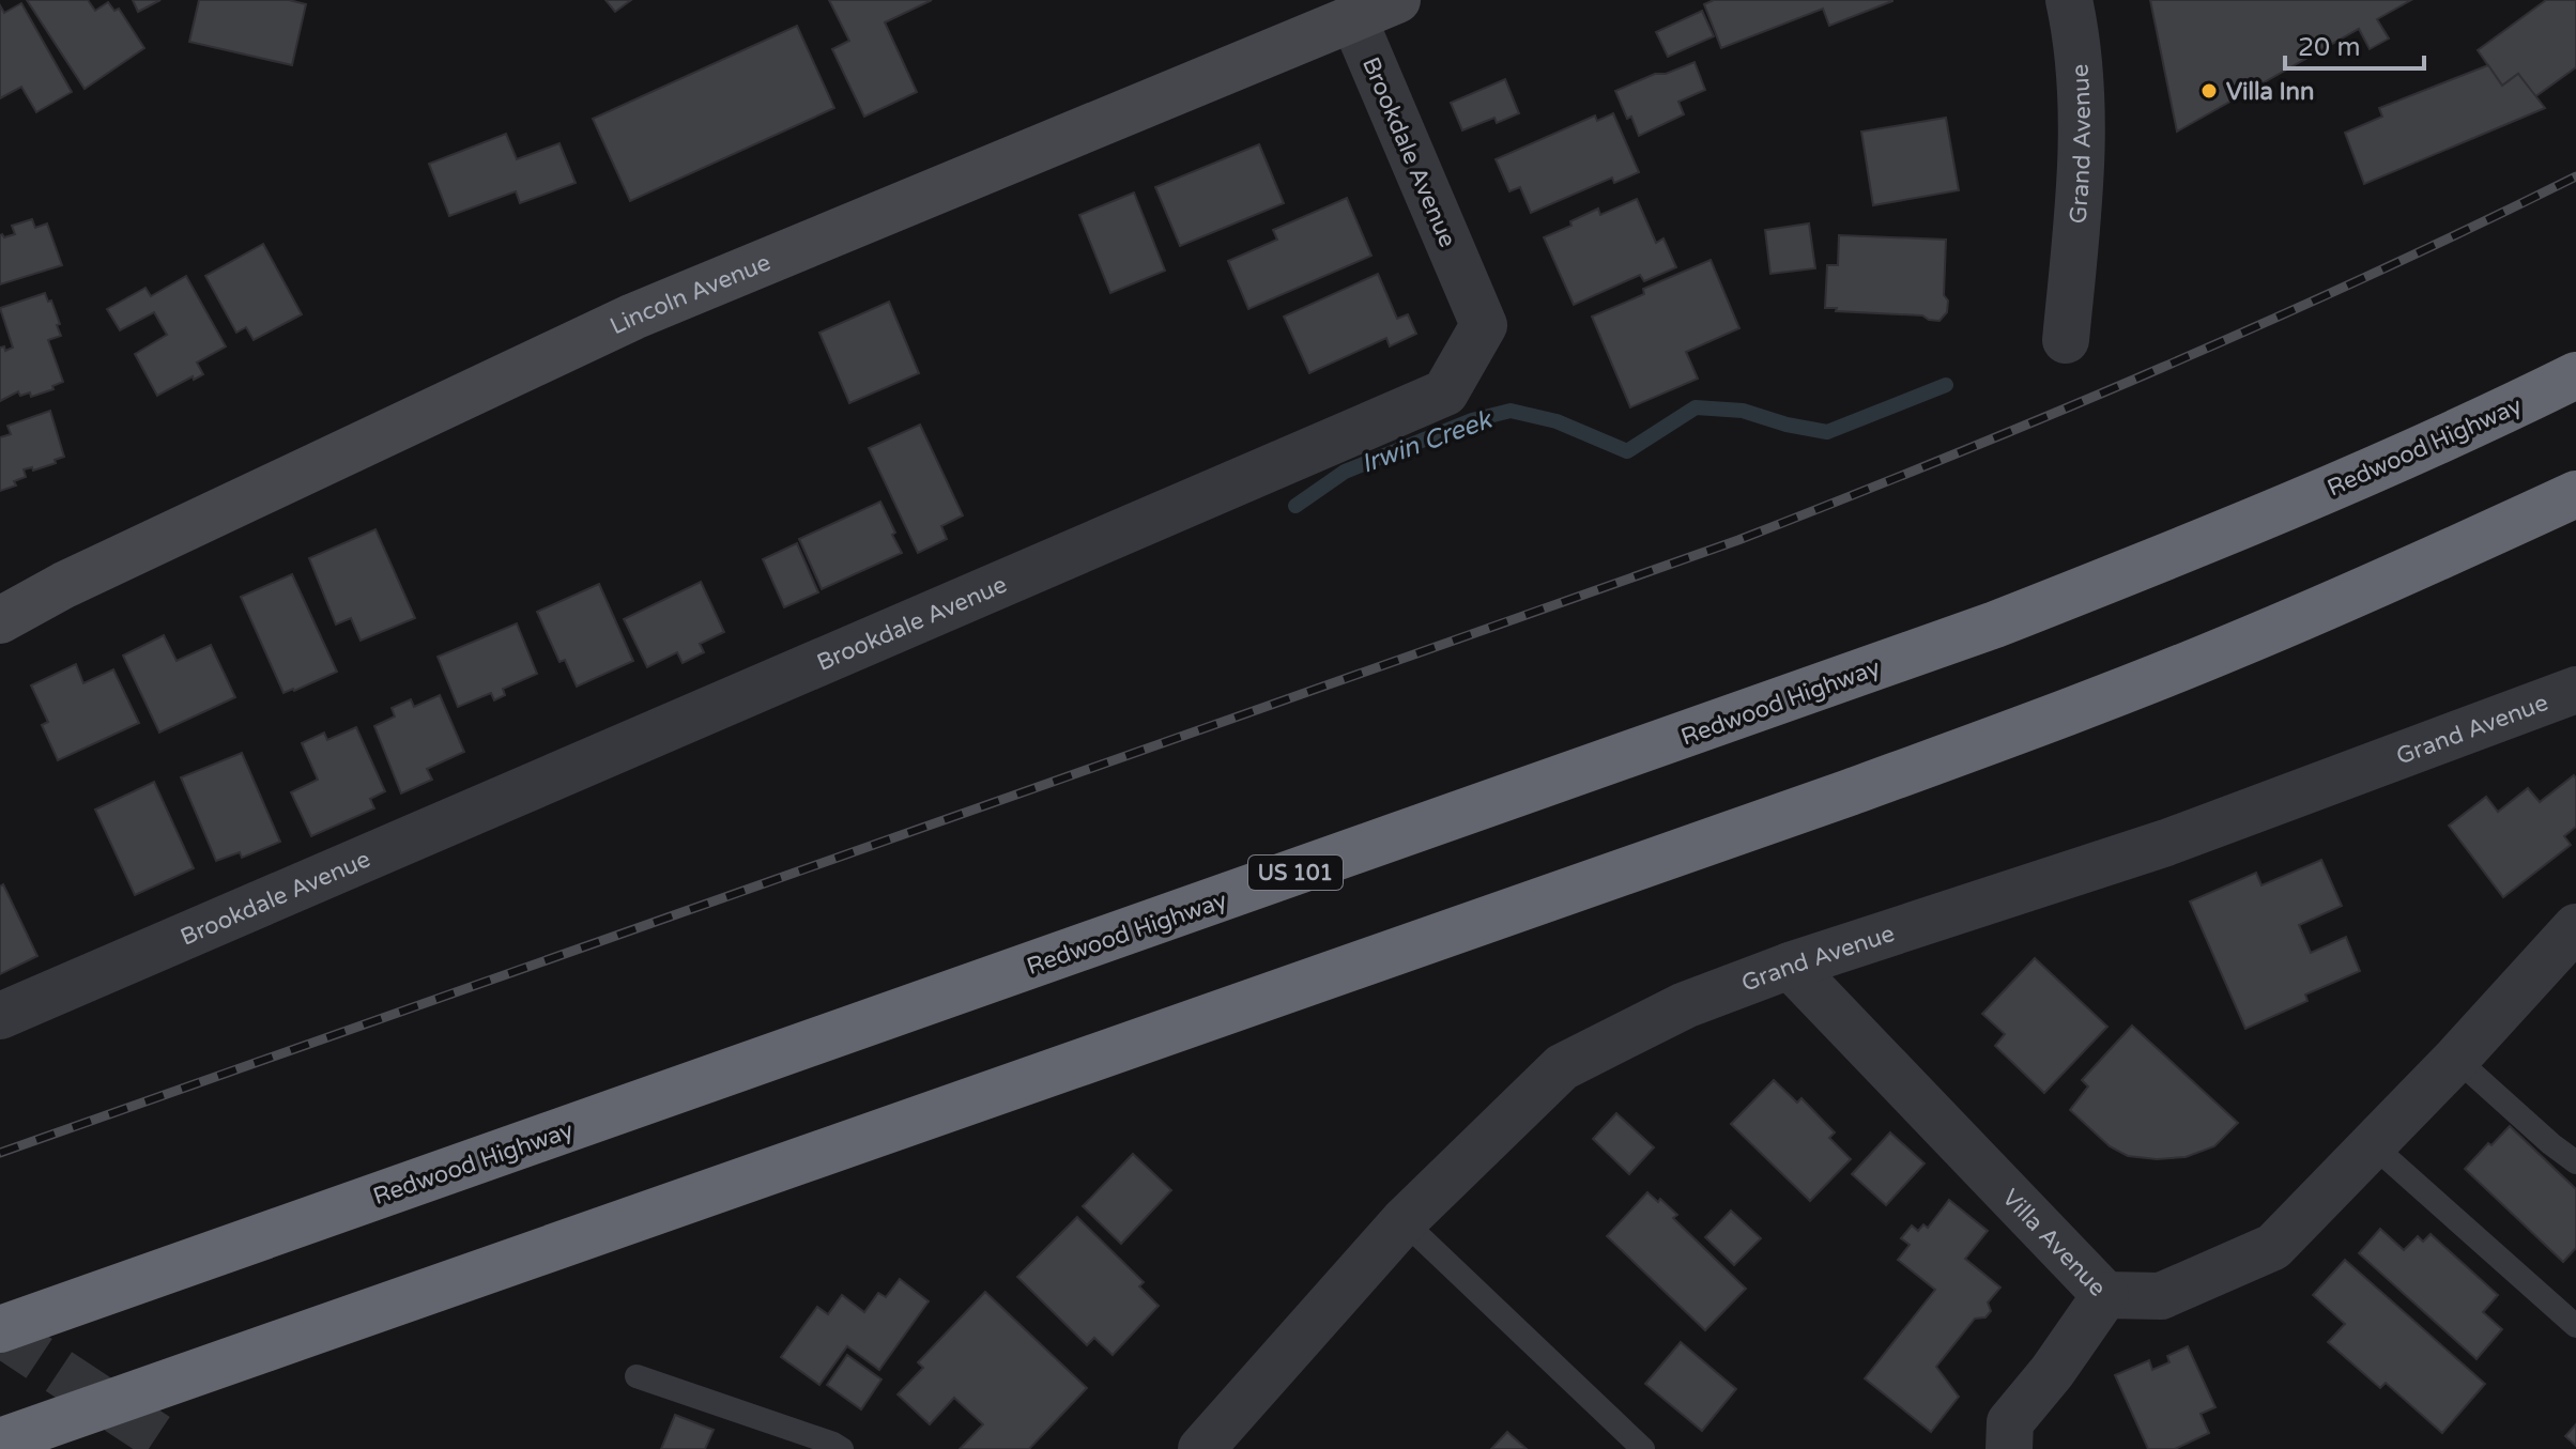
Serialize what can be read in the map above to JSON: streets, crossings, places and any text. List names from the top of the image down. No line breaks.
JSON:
{"streets":{"highway":["Redwood Highway","US 101"],"main road":["Lincoln Avenue"],"street":["Grand Avenue","Brookdale Avenue","Villa Avenue"]},"crossings":[["Grand Avenue","Villa Avenue"],["Brookdale Avenue","Lincoln Avenue"]],"water":["Irwin Creek"],"places":["Villa Inn"],"scale_bar":"20 m"}
